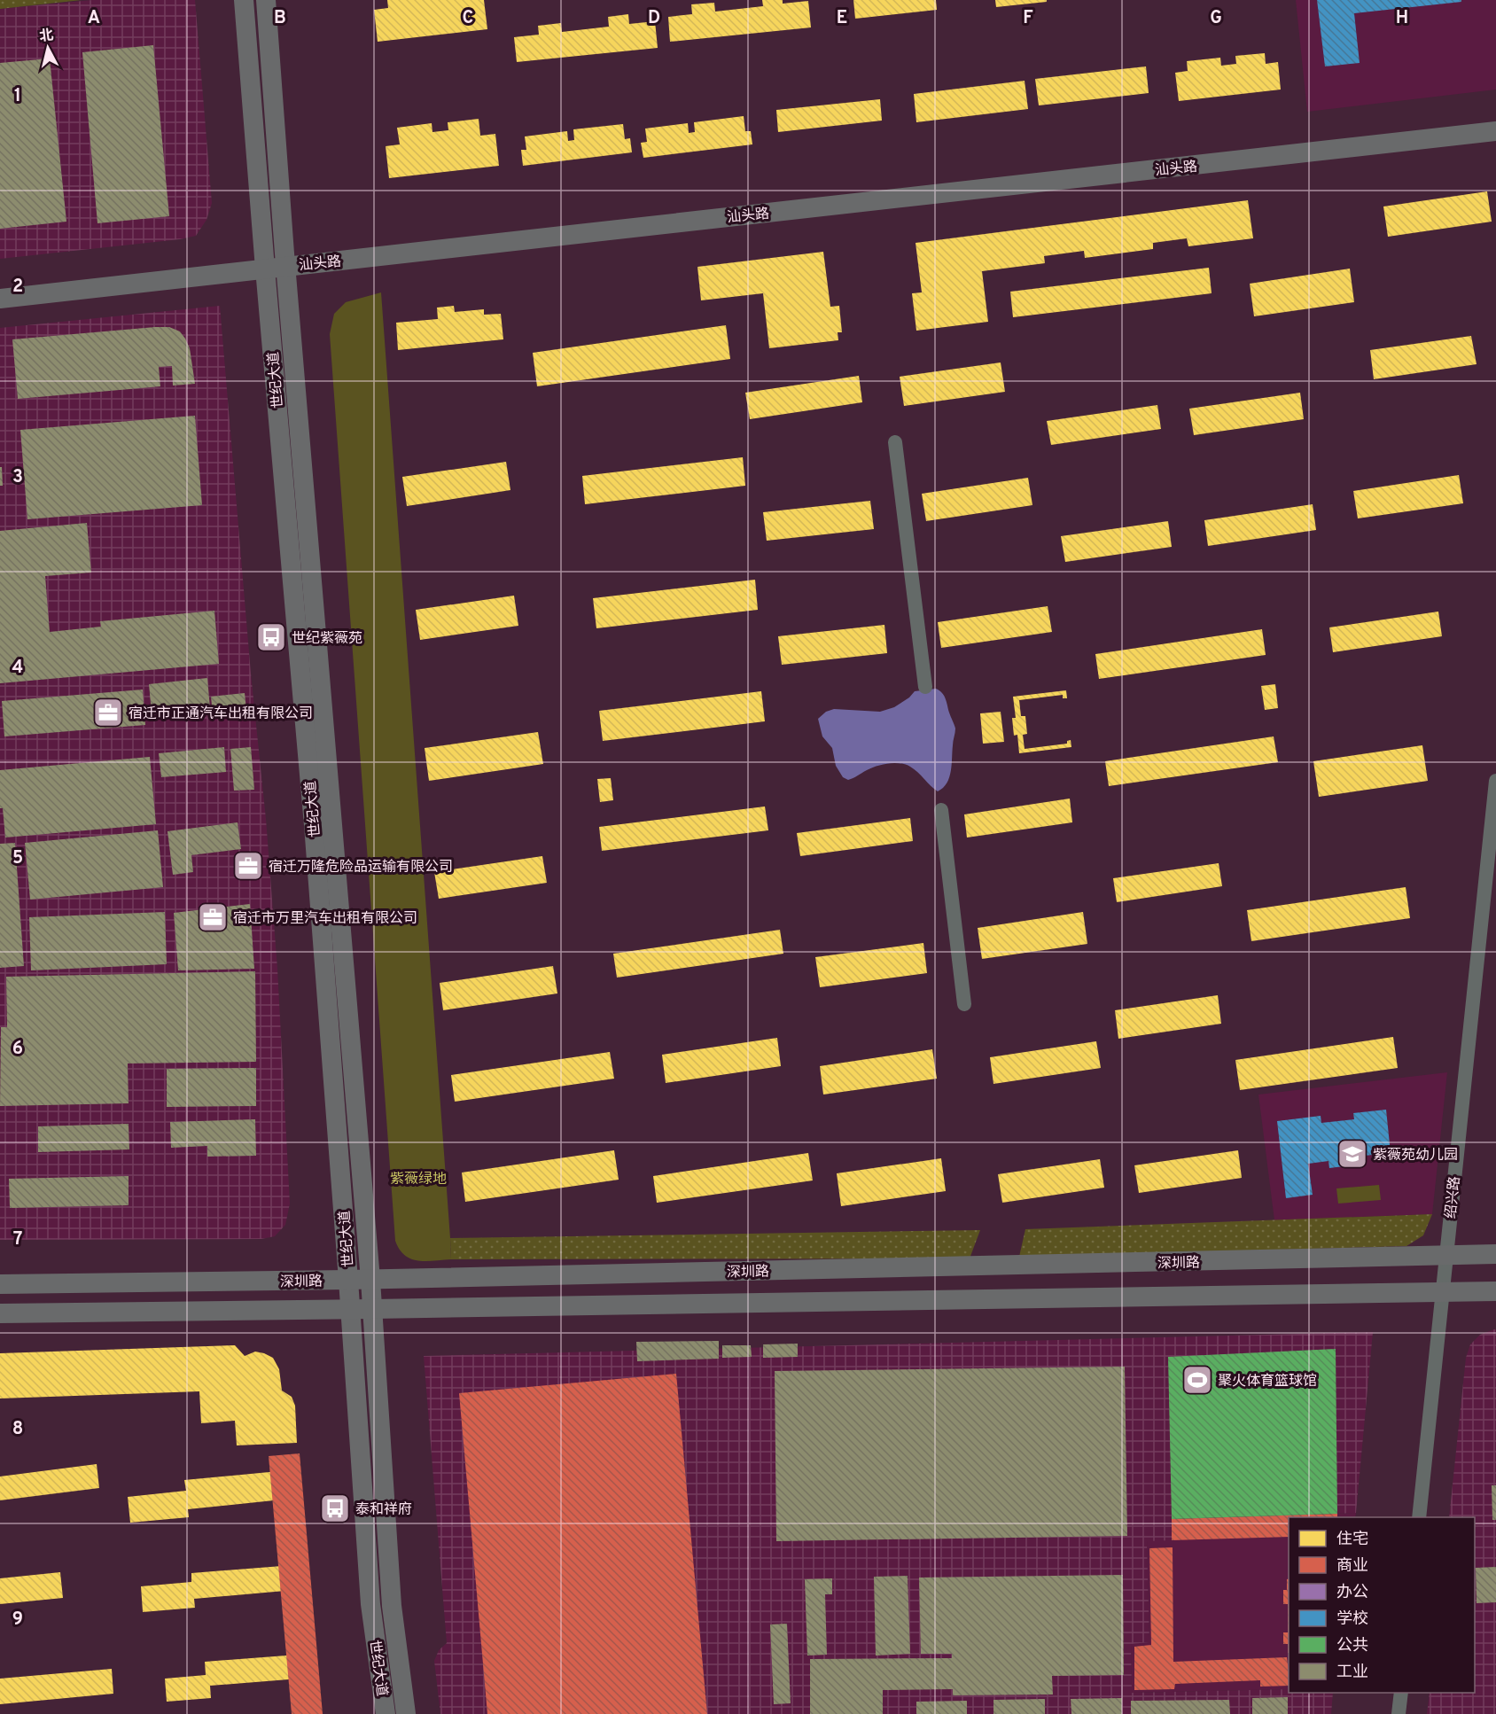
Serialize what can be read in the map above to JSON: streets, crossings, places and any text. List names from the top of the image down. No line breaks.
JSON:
{"streets":{"street":["汕头路","世纪大道","绍兴路","深圳路"]},"crossings":[["汕头路","世纪大道"],["世纪大道","深圳路"],["绍兴路","深圳路"]],"parks":["紫薇绿地"],"places":{"bus stop":["世纪紫薇苑","泰和祥府"],"office":["宿迁市正通汽车出租有限公司","宿迁万隆危险品运输有限公司","宿迁市万里汽车出租有限公司"],"school or university":["紫薇苑幼儿园"],"sports":["聚火体育篮球馆"]},"legend":["住宅","商业","办公","学校","公共","工业"],"north":"top","grid":{"columns":["A","B","C","D","E","F","G","H"],"rows":["1","2","3","4","5","6","7","8","9"]}}
